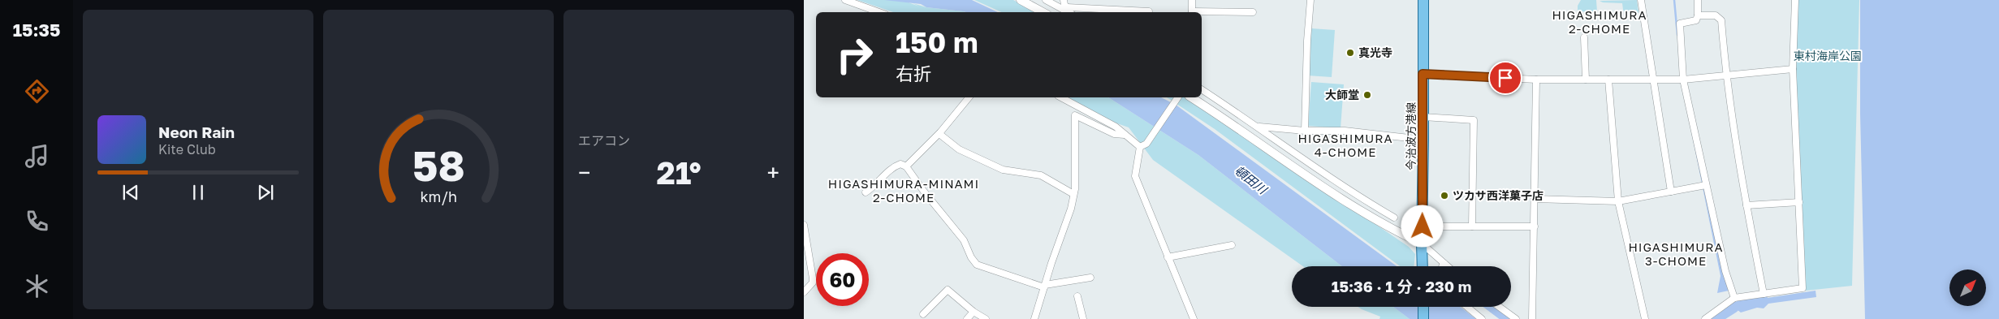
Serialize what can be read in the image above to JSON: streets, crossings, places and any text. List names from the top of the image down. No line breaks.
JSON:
{"streets":{"main road":["今治波方港線"]},"districts":["HIGASHIMURA 2-CHOME","HIGASHIMURA 4-CHOME","HIGASHIMURA-MINAMI 2-CHOME","HIGASHIMURA 3-CHOME"],"water":["頓田川"],"parks":["東村海岸公園"],"places":["真光寺","大師堂","ツカサ西洋菓子店"],"north":"top right","page":{"tabs":"15:35","tile":"エアコン","turn":["150 m","右折"],"song":["Neon Rain","Kite Club"],"heat":["−","21°","+"],"limit":"60","trip":"15:36 · 1 分 · 230 m","gauge":["58","km/h"]}}
